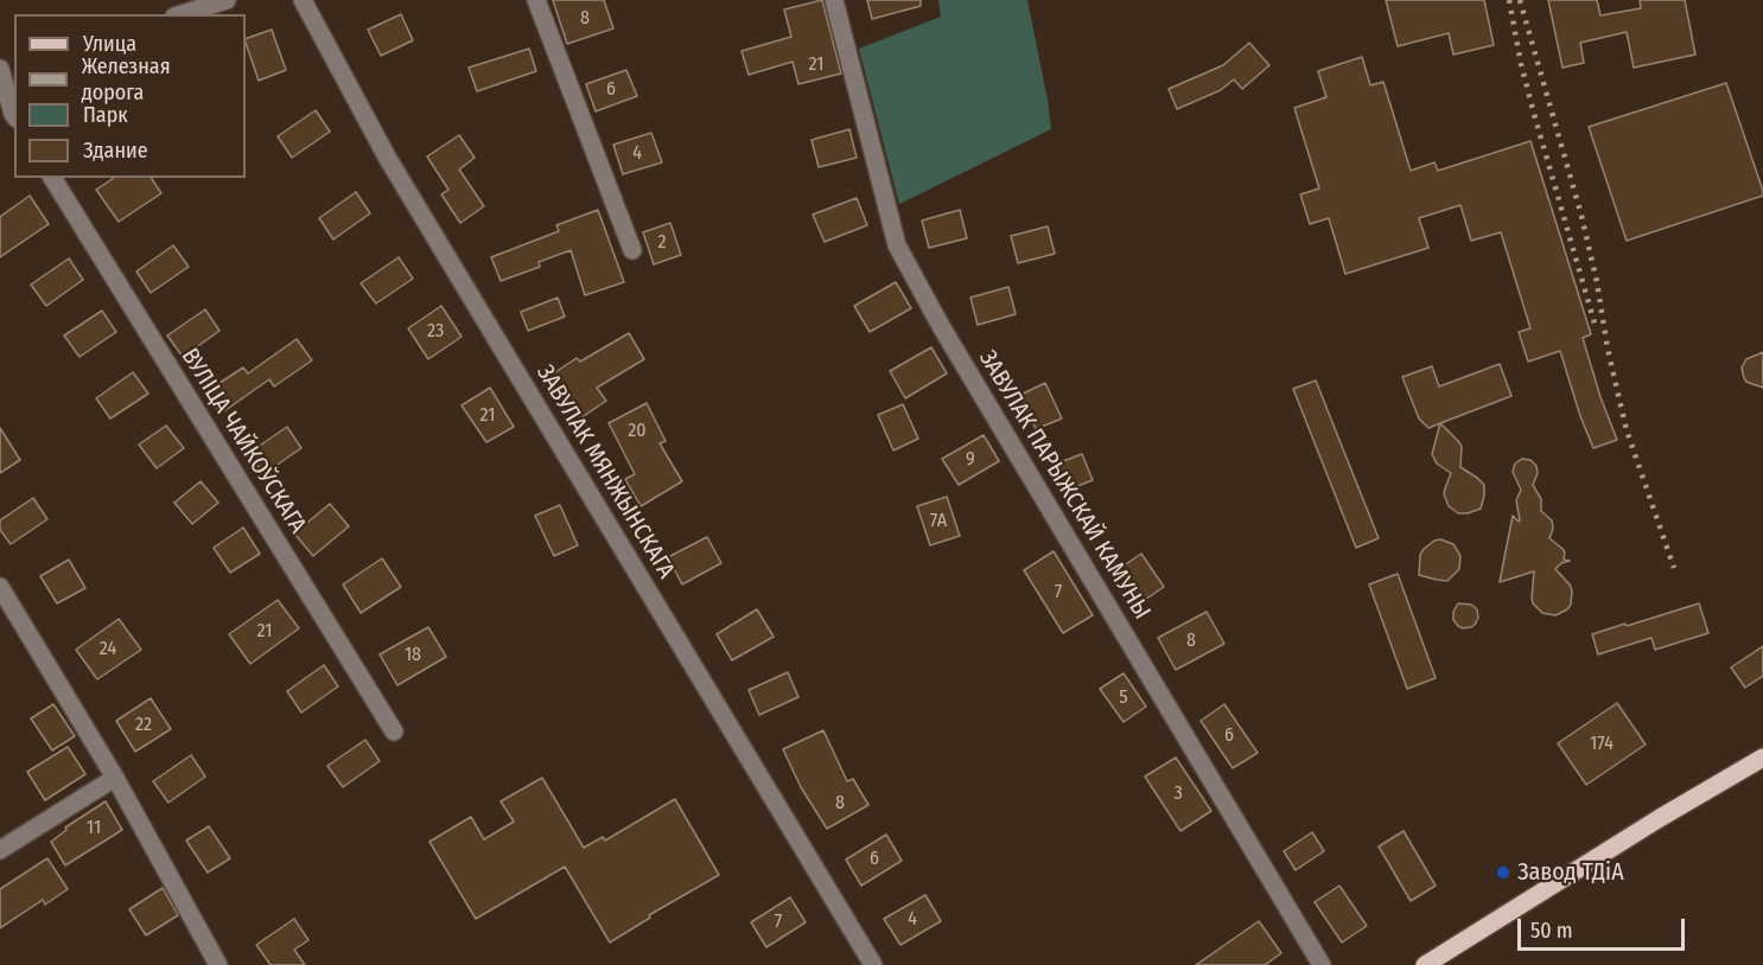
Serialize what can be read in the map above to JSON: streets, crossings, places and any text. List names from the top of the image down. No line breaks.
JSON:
{"streets":{"street":["ВУЛІЦА ЧАЙКОЎСКАГА","ЗАВУЛАК МЯНЖЫНСКАГА","ЗАВУЛАК ПАРЫЖСКАЙ КАМУНЫ"]},"places":["Завод ТДіА"],"house_numbers":["8","21","6","4","2","23","21","20","9","7А","7","21","8","24","18","5","22","6","174","3","8","11","6","4","7"],"legend":["Улица","Железная дорога","Парк","Здание"],"scale_bar":"50 m"}
